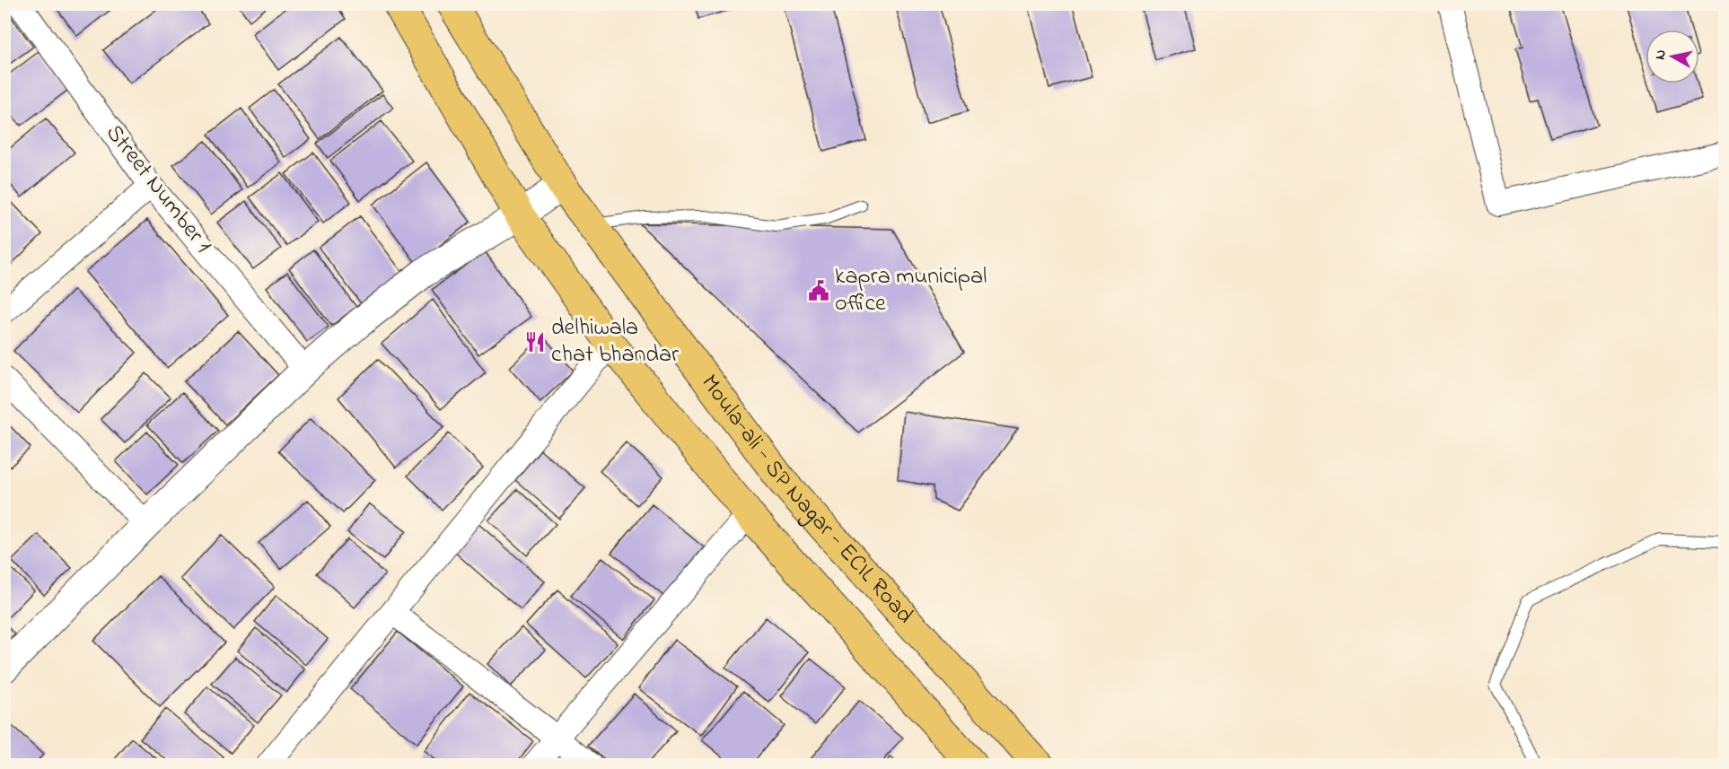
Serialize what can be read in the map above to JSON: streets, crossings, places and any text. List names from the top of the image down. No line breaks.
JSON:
{"streets":{"main road":["Moula-ali - SP Nagar - ECIL Road"],"street":["Street Number 1"]},"places":{"public building":["kapra municipal office"],"restaurant":["delhiwala chat bhandar"]},"north":"left"}
